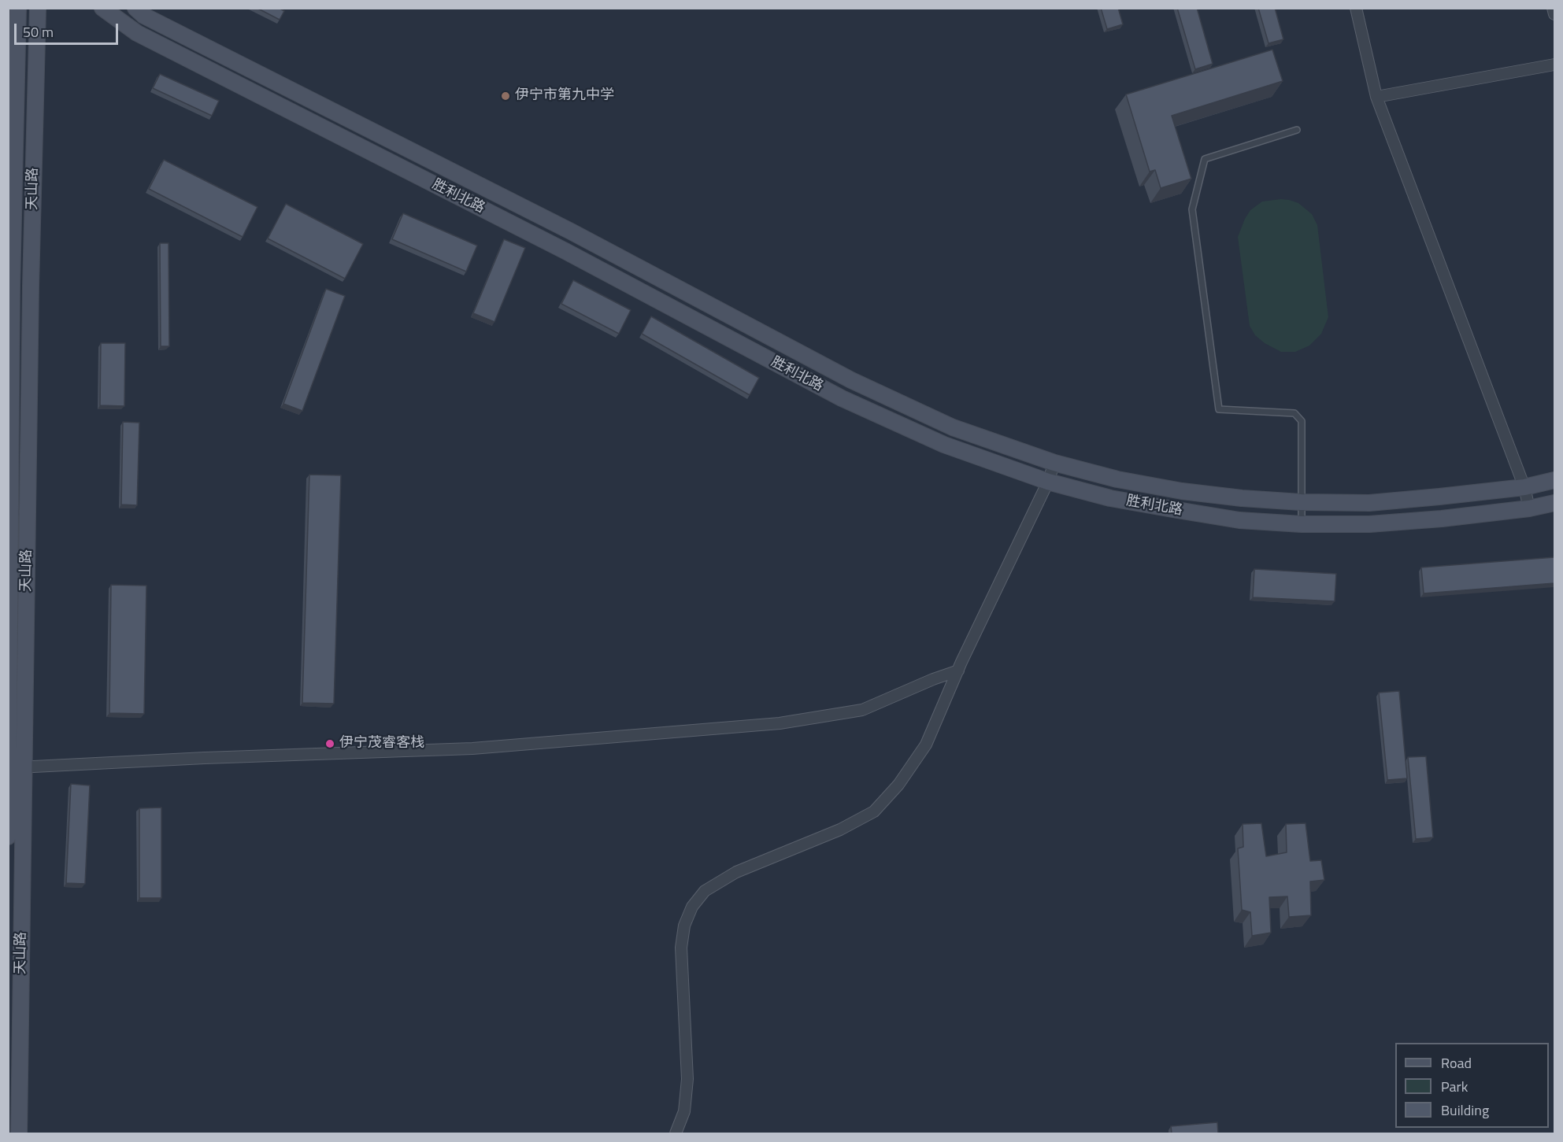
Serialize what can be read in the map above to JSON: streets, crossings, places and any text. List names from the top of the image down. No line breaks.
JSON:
{"streets":{"main road":["天山路","胜利北路"]},"places":["伊宁市第九中学","伊宁茂睿客栈"],"legend":["Road","Park","Building"],"scale_bar":"50 m"}
